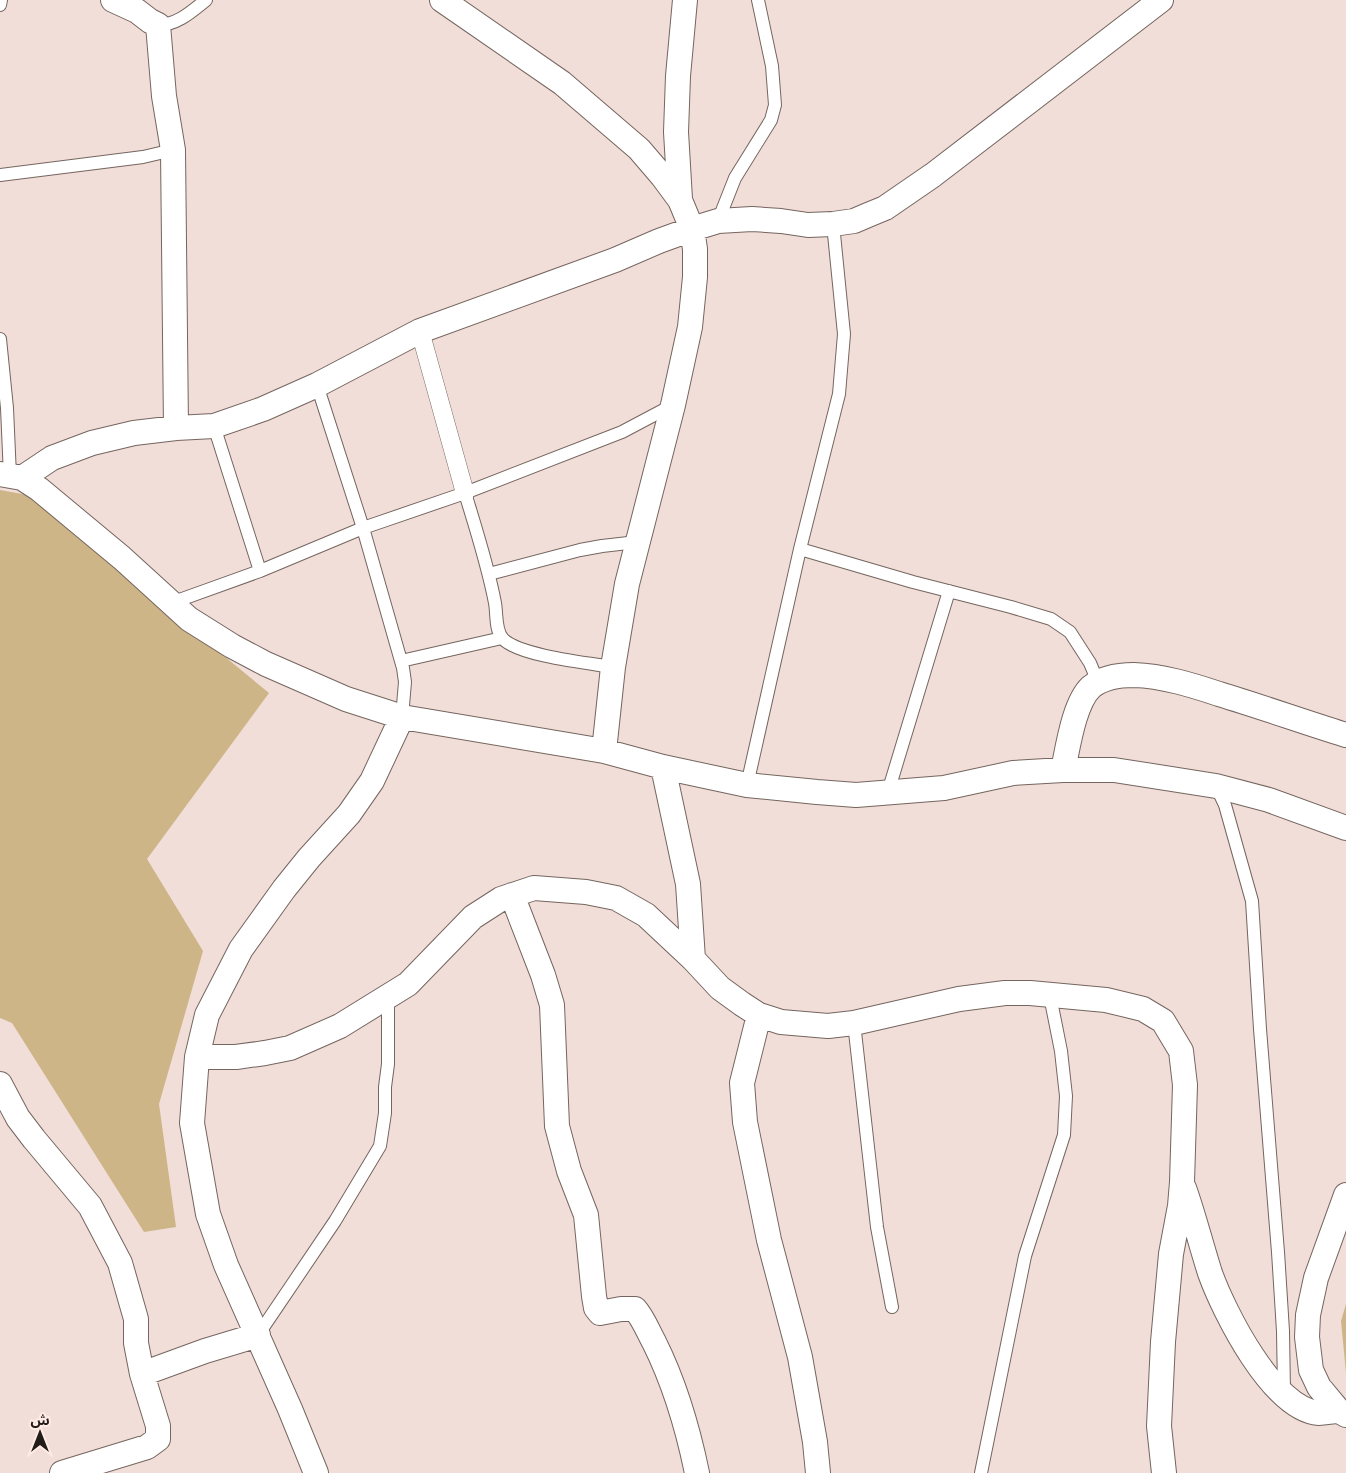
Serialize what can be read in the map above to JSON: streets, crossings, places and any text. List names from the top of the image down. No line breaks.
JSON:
{"north":"top"}
